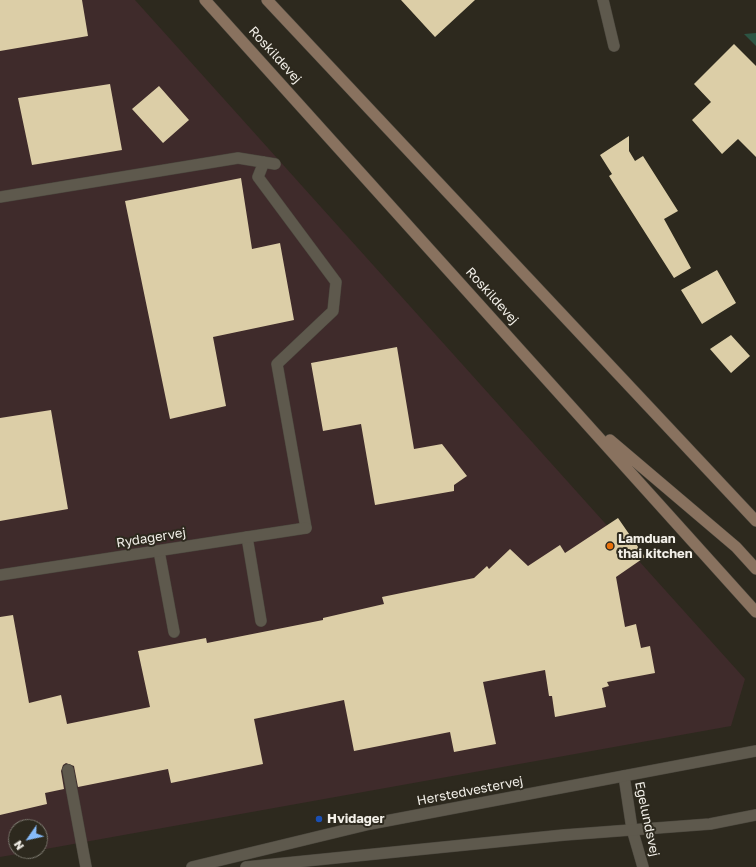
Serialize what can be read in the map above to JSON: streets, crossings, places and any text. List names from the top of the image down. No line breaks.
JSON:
{"streets":{"main road":["Roskildevej"],"street":["Rydagervej","Herstedvestervej","Egelundsvej"]},"crossings":[["Herstedvestervej","Egelundsvej"]],"places":["Lamduan thai kitchen","Hvidager"],"north":"bottom left"}
